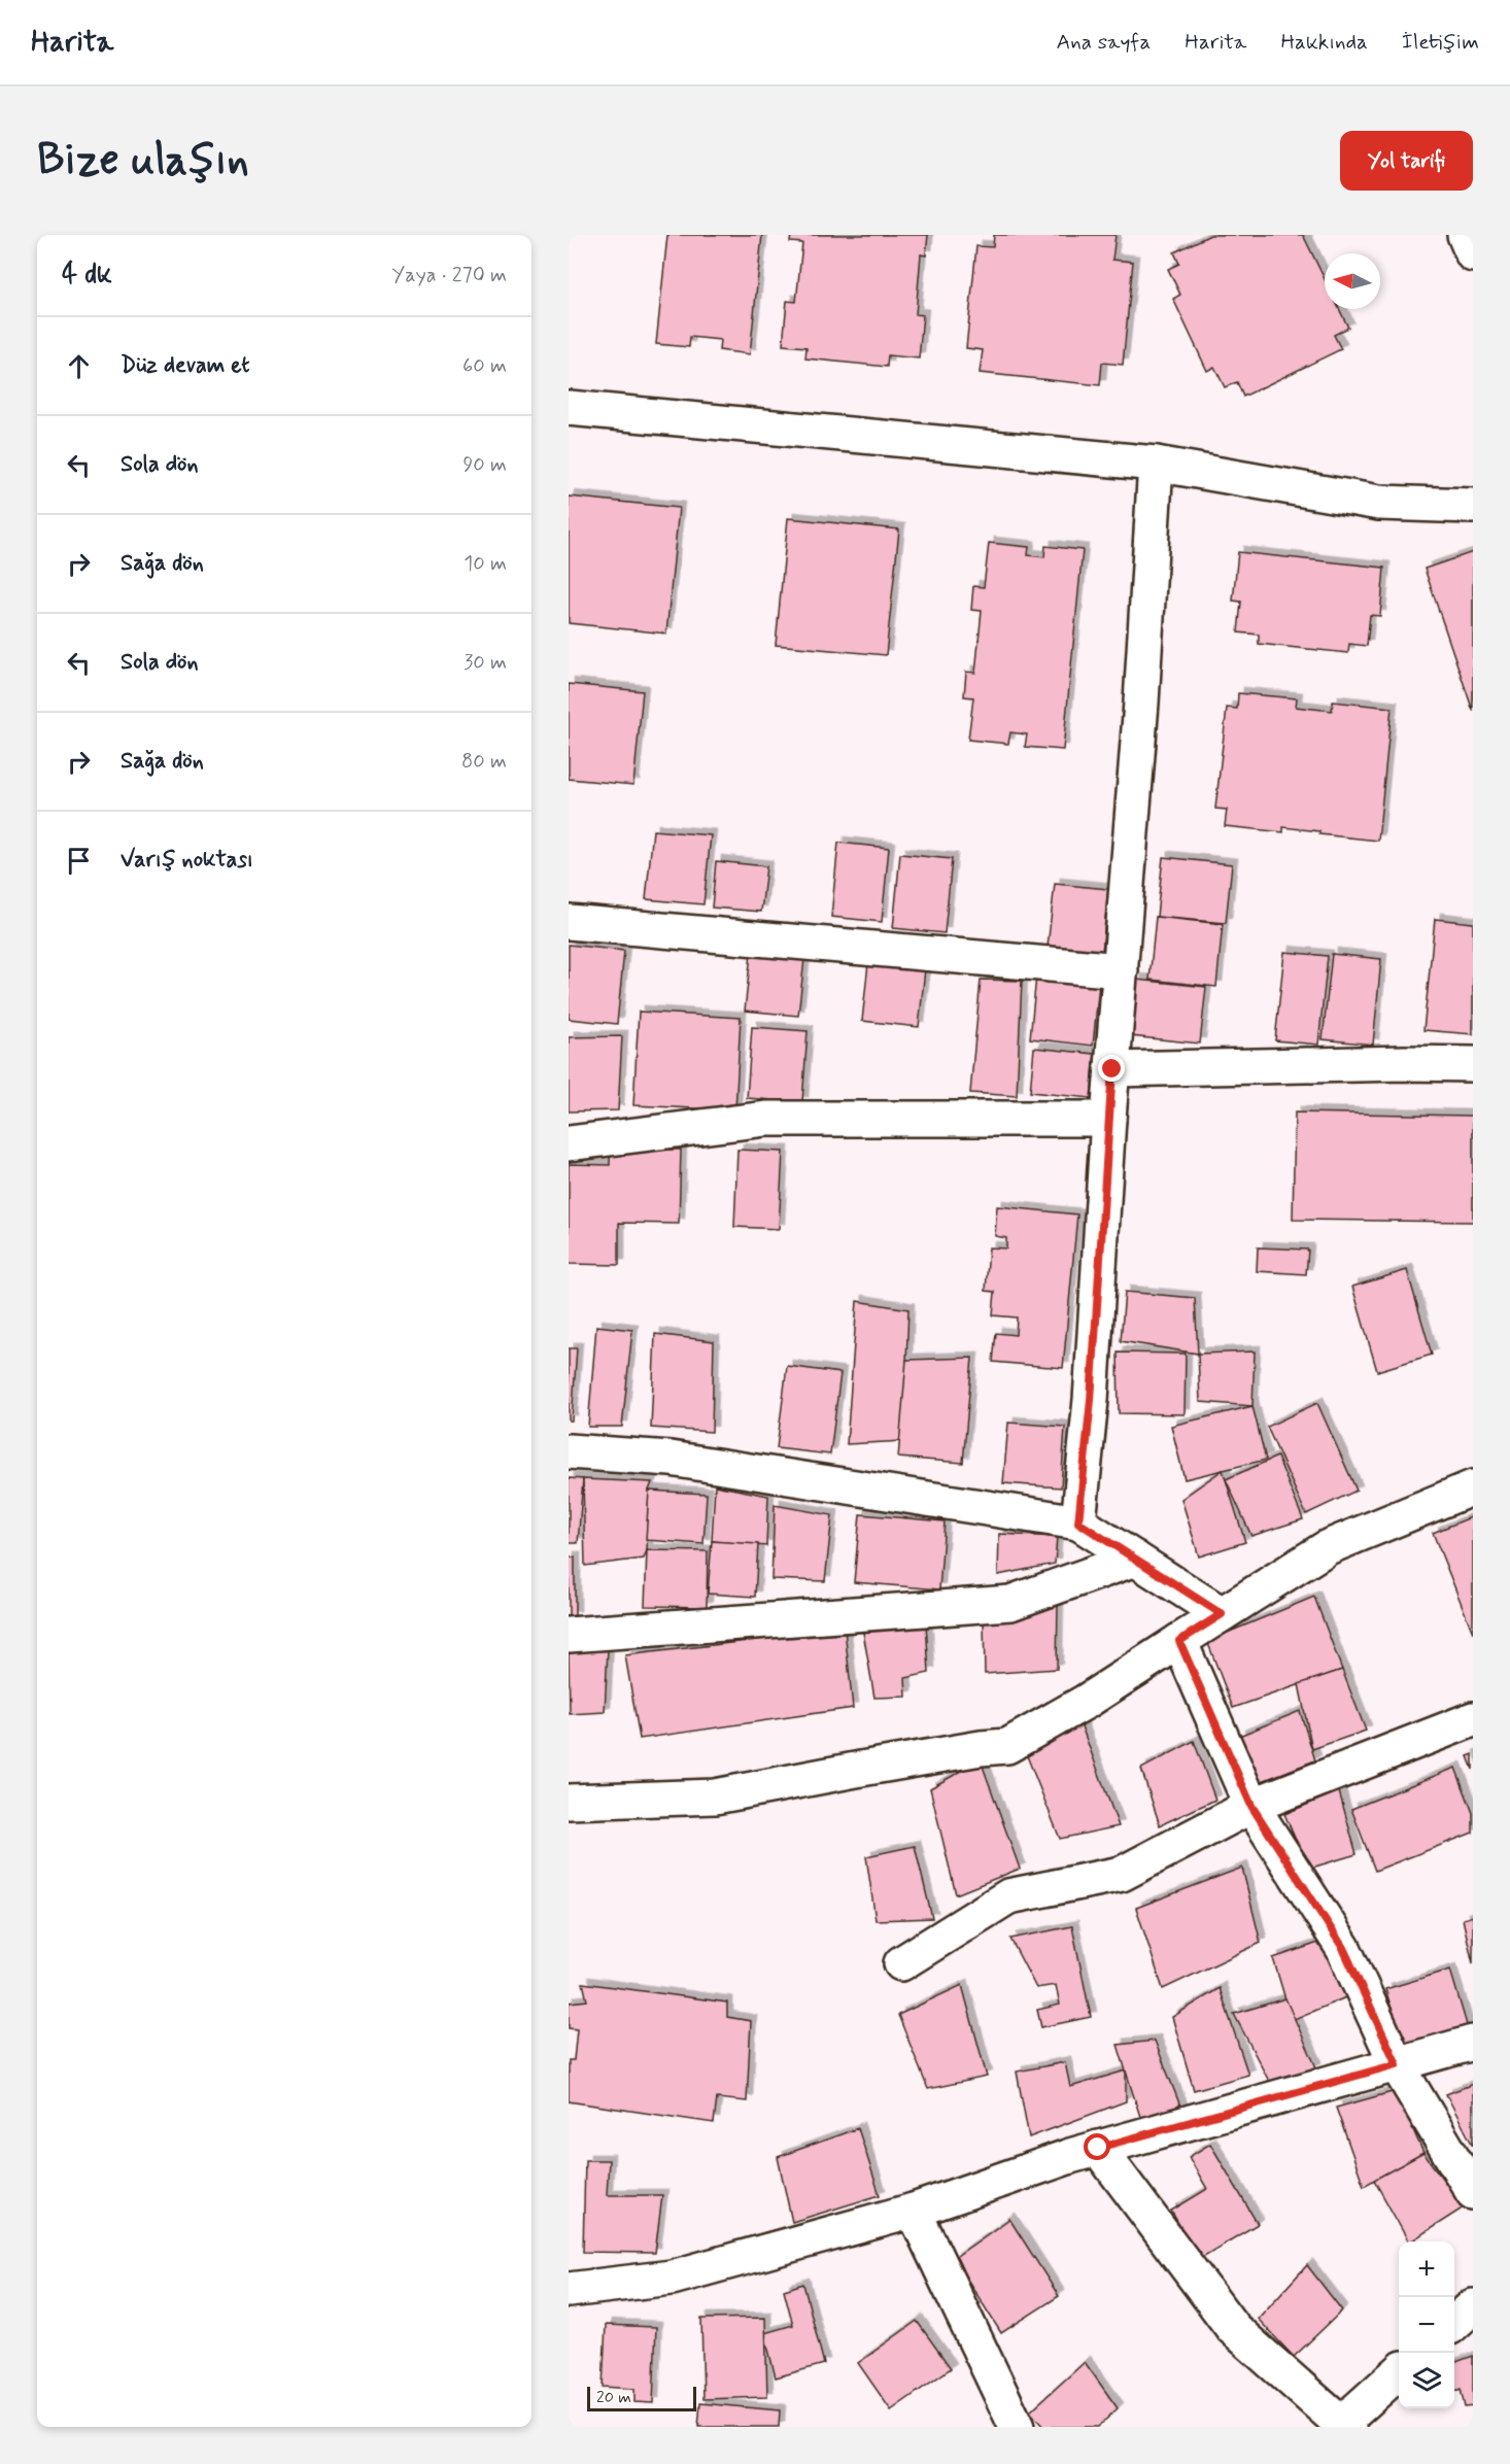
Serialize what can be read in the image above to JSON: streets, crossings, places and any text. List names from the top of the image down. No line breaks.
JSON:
{"scale_bar":"20 m","north":"left","page":{"header":"Harita","nav":["Ana sayfa","Harita","Hakkında","İletişim"],"buttons":"Yol tarifi","title":"Bize ulaşın","heading":["4 dk","Yaya · 270 m"],"list":[["Düz devam et","60 m"],["Sola dön","90 m"],["Sağa dön","10 m"],["Sola dön","30 m"],["Sağa dön","80 m"],"Varış noktası"],"map_buttons":["+","−"],"scale":"20 m"}}
